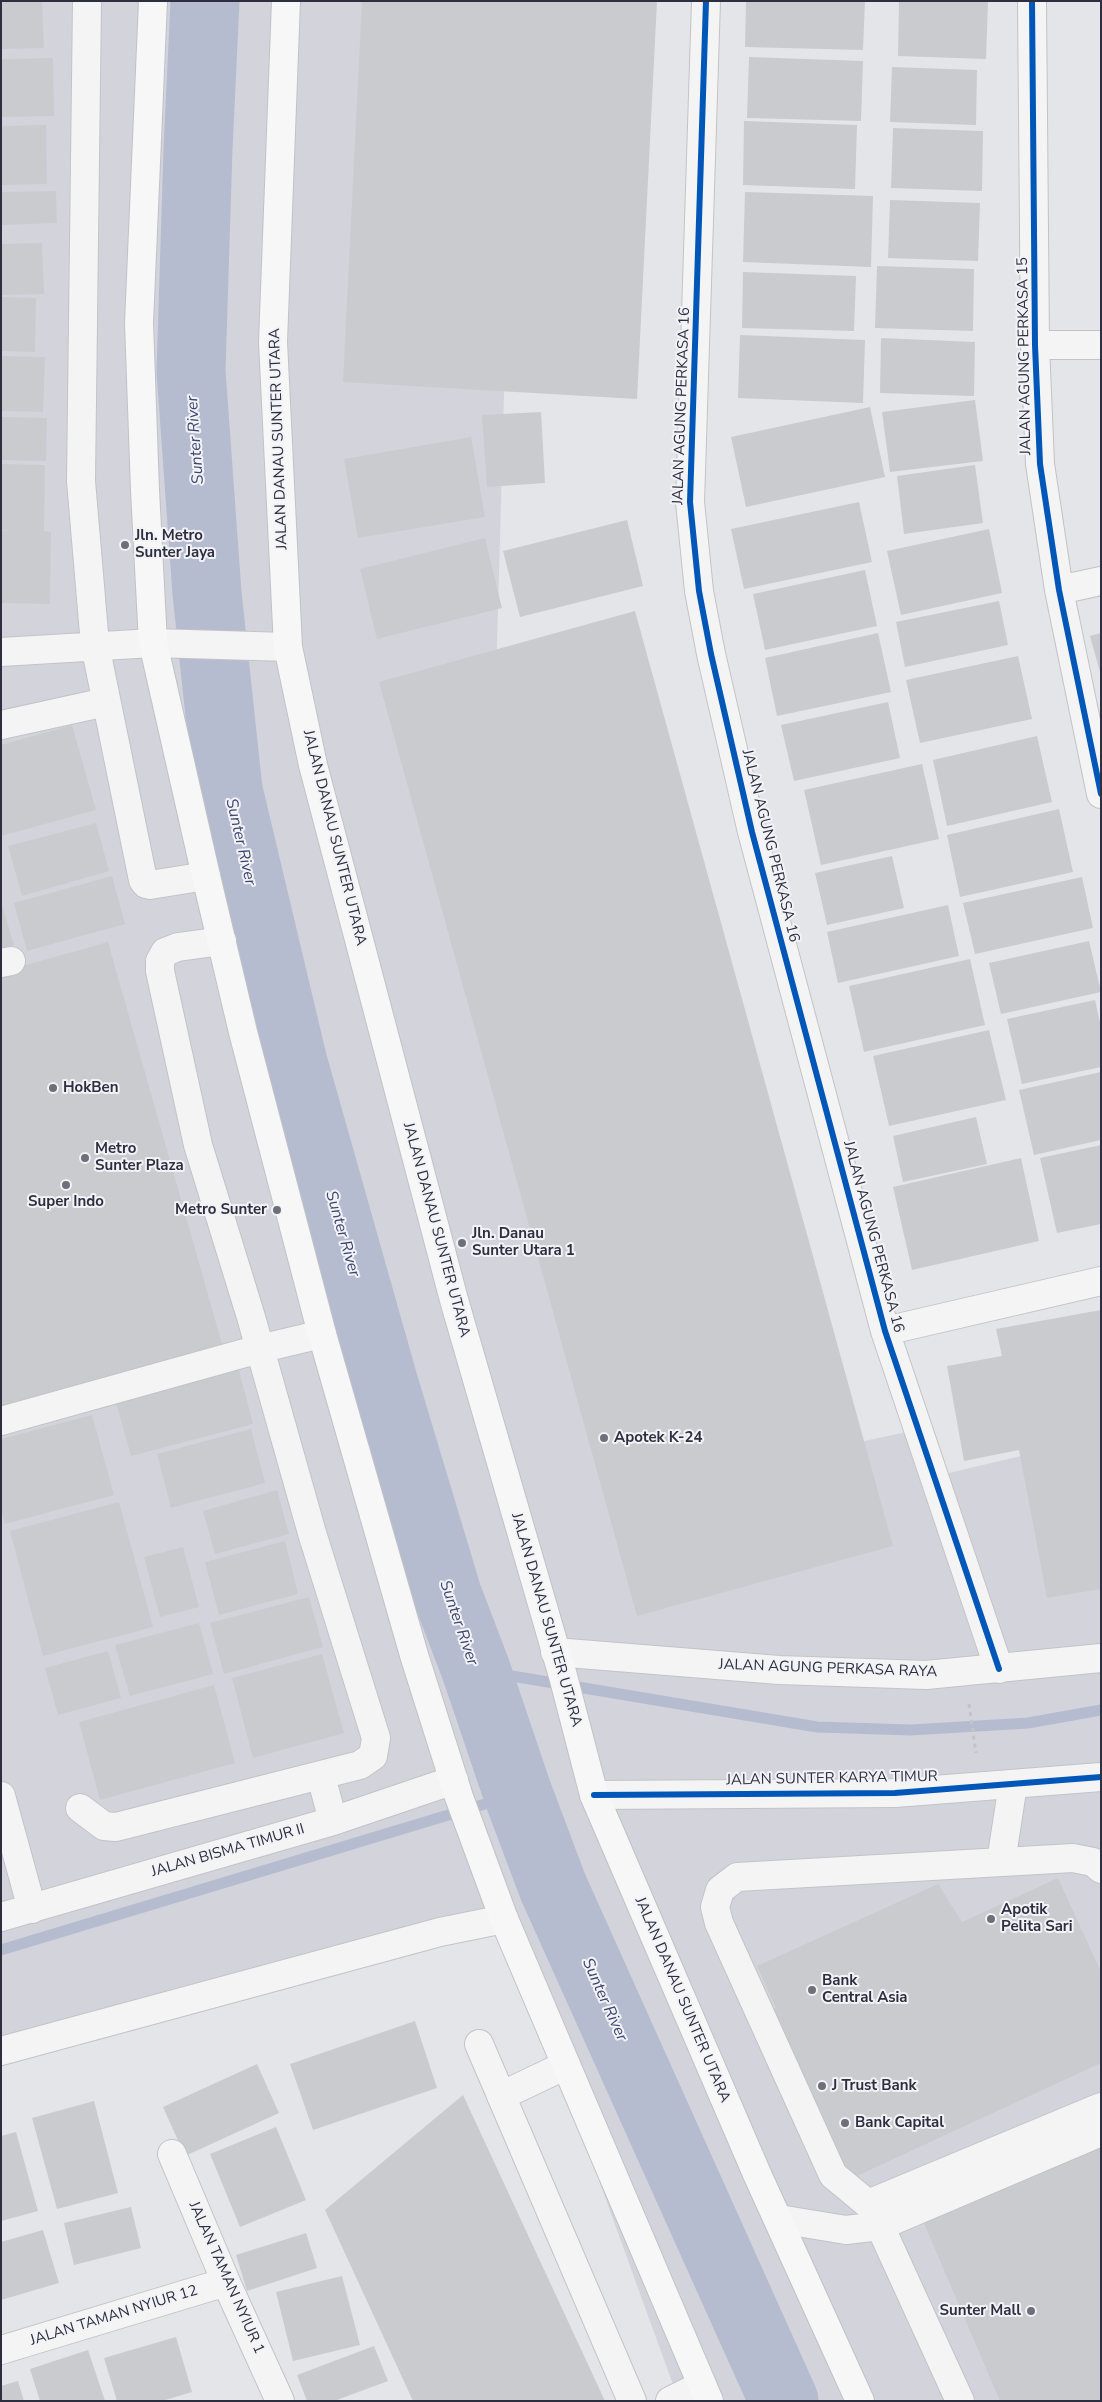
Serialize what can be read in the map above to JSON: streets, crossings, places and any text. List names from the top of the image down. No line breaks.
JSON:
{"streets":{"main road":["JALAN DANAU SUNTER UTARA"],"street":["JALAN AGUNG PERKASA 15","JALAN AGUNG PERKASA 16","JALAN AGUNG PERKASA RAYA","JALAN SUNTER KARYA TIMUR","JALAN BISMA TIMUR II","JALAN TAMAN NYIUR 1","JALAN TAMAN NYIUR 12"]},"crossings":[["JALAN AGUNG PERKASA 16","JALAN AGUNG PERKASA RAYA"],["JALAN DANAU SUNTER UTARA","JALAN AGUNG PERKASA RAYA"],["JALAN DANAU SUNTER UTARA","JALAN SUNTER KARYA TIMUR"],["JALAN TAMAN NYIUR 1","JALAN TAMAN NYIUR 12"]],"water":["Sunter River"],"places":["Jln. Metro Sunter Jaya","HokBen","Metro Sunter Plaza","Super Indo","Metro Sunter","Jln. Danau Sunter Utara 1","Apotek K-24","Apotik Pelita Sari","Bank Central Asia","J Trust Bank","Bank Capital","Sunter Mall"]}
